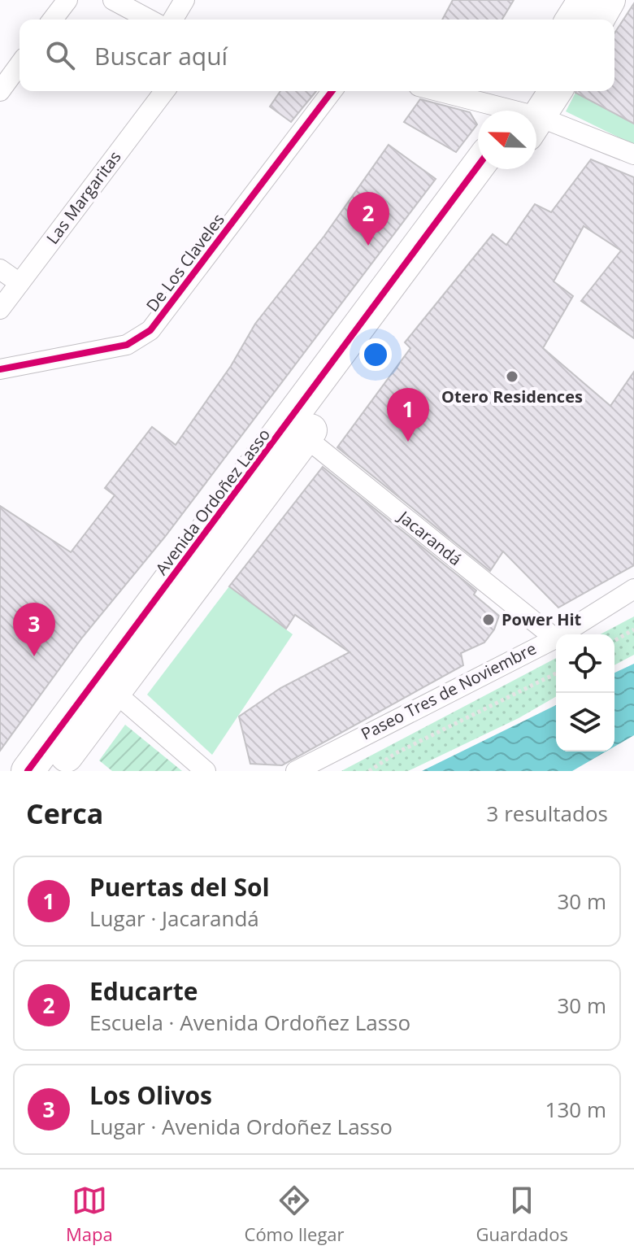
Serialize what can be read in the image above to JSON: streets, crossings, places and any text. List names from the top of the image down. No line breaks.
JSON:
{"streets":{"main road":["Avenida Ordoñez Lasso"],"street":["Las Margaritas","De Los Claveles","Jacarandá","Paseo Tres de Noviembre"]},"crossings":[["Jacarandá","Paseo Tres de Noviembre"]],"places":["Otero Residences","Power Hit"],"north":"left","page":{"search":"Buscar aquí","pins":["2","1","3"],"heading":["Cerca","3 resultados"],"list":[{"mark":"1","name":"Puertas del Sol","note":"Lugar · Jacarandá","value":"30 m"},{"mark":"2","name":"Educarte","note":"Escuela · Avenida Ordoñez Lasso","value":"30 m"},{"mark":"3","name":"Los Olivos","note":"Lugar · Avenida Ordoñez Lasso","value":"130 m"}],"nav":["Mapa","Cómo llegar","Guardados"]}}
